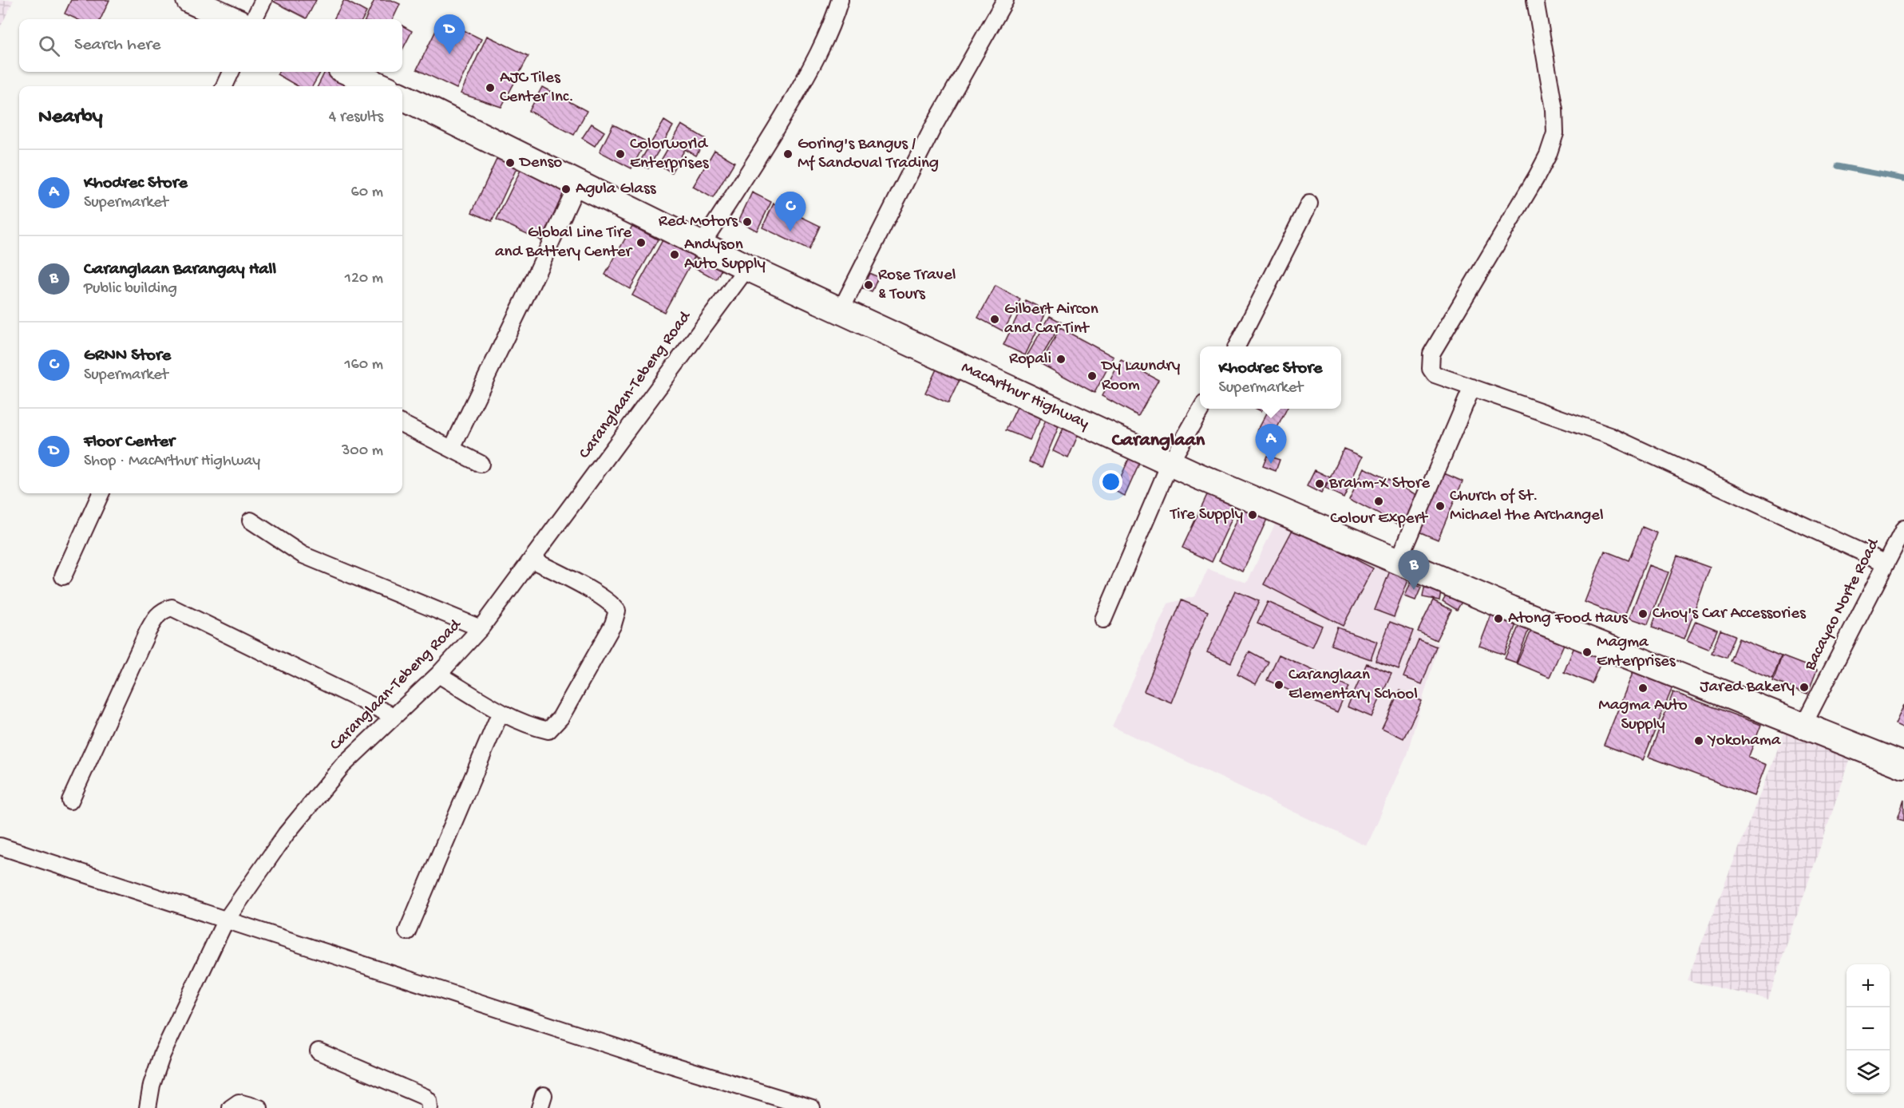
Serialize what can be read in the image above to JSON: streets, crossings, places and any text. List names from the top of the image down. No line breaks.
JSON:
{"streets":{"main road":["MacArthur Highway"],"street":["Caranglaan-Tebeng Road","Bacayao Norte Road"]},"crossings":[["Caranglaan-Tebeng Road","MacArthur Highway"],["MacArthur Highway","Bacayao Norte Road"]],"districts":["Caranglaan"],"places":["AJC Tiles Center Inc.","Colorworld Enterprises","Goring's Bangus / Mf Sandoval Trading","Denso","Agula Glass","Red Motors","Global Line Tire and Battery Center","Andyson Auto Supply","Rose Travel & Tours","Gilbert Aircon and Car Tint","Ropali","Dy Laundry Room","Brahm-X Store","Colour Expert","Church of St. Michael the Archangel","Tire Supply","Choy's Car Accessories","Atong Food Haus","Magma Enterprises","Caranglaan Elementary School","Jared Bakery","Magma Auto Supply","Yokohama"],"page":{"pins":["D","C","A","B"],"search":"Search here","heading":["Nearby","4 results"],"list":[{"mark":"A","name":"Khodrec Store","note":"Supermarket","value":"60 m"},{"mark":"B","name":"Caranglaan Barangay Hall","note":"Public building","value":"120 m"},{"mark":"C","name":"GRNN Store","note":"Supermarket","value":"160 m"},{"mark":"D","name":"Floor Center","note":"Shop · MacArthur Highway","value":"300 m"}],"popup":["Khodrec Store","Supermarket"],"map_buttons":["+","−"]}}
